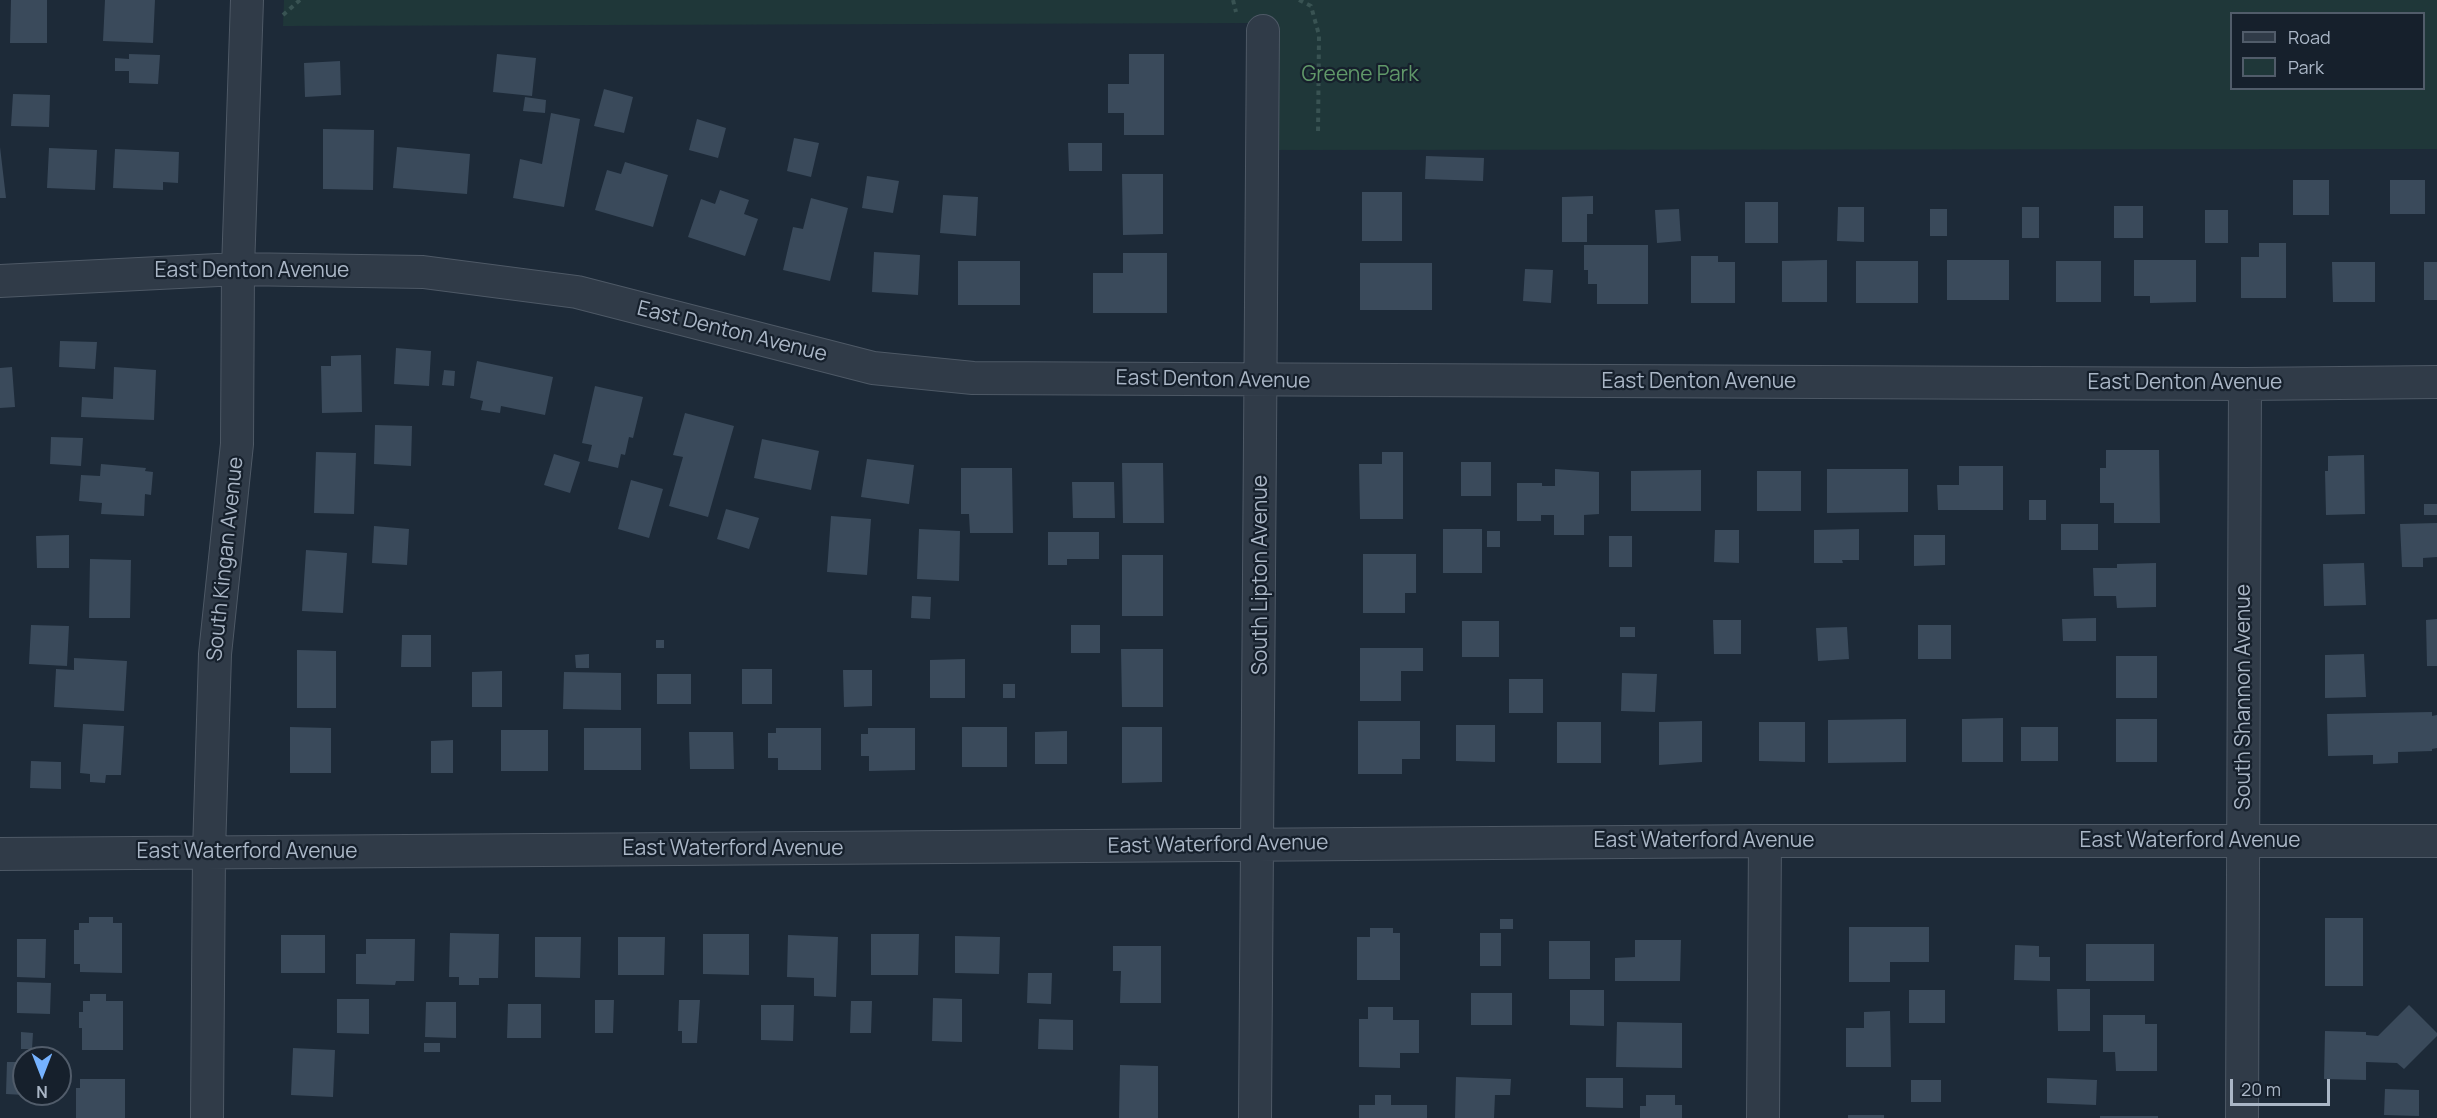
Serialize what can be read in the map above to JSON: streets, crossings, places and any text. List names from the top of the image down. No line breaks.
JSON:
{"streets":{"street":["East Denton Avenue","South Kingan Avenue","South Lipton Avenue","South Shannon Avenue","East Waterford Avenue"]},"crossings":[["East Denton Avenue","South Kingan Avenue"],["East Denton Avenue","South Lipton Avenue"],["East Denton Avenue","South Shannon Avenue"],["South Kingan Avenue","East Waterford Avenue"],["South Lipton Avenue","East Waterford Avenue"],["South Shannon Avenue","East Waterford Avenue"]],"parks":["Greene Park"],"legend":["Road","Park"],"scale_bar":"20 m","north":"bottom"}
